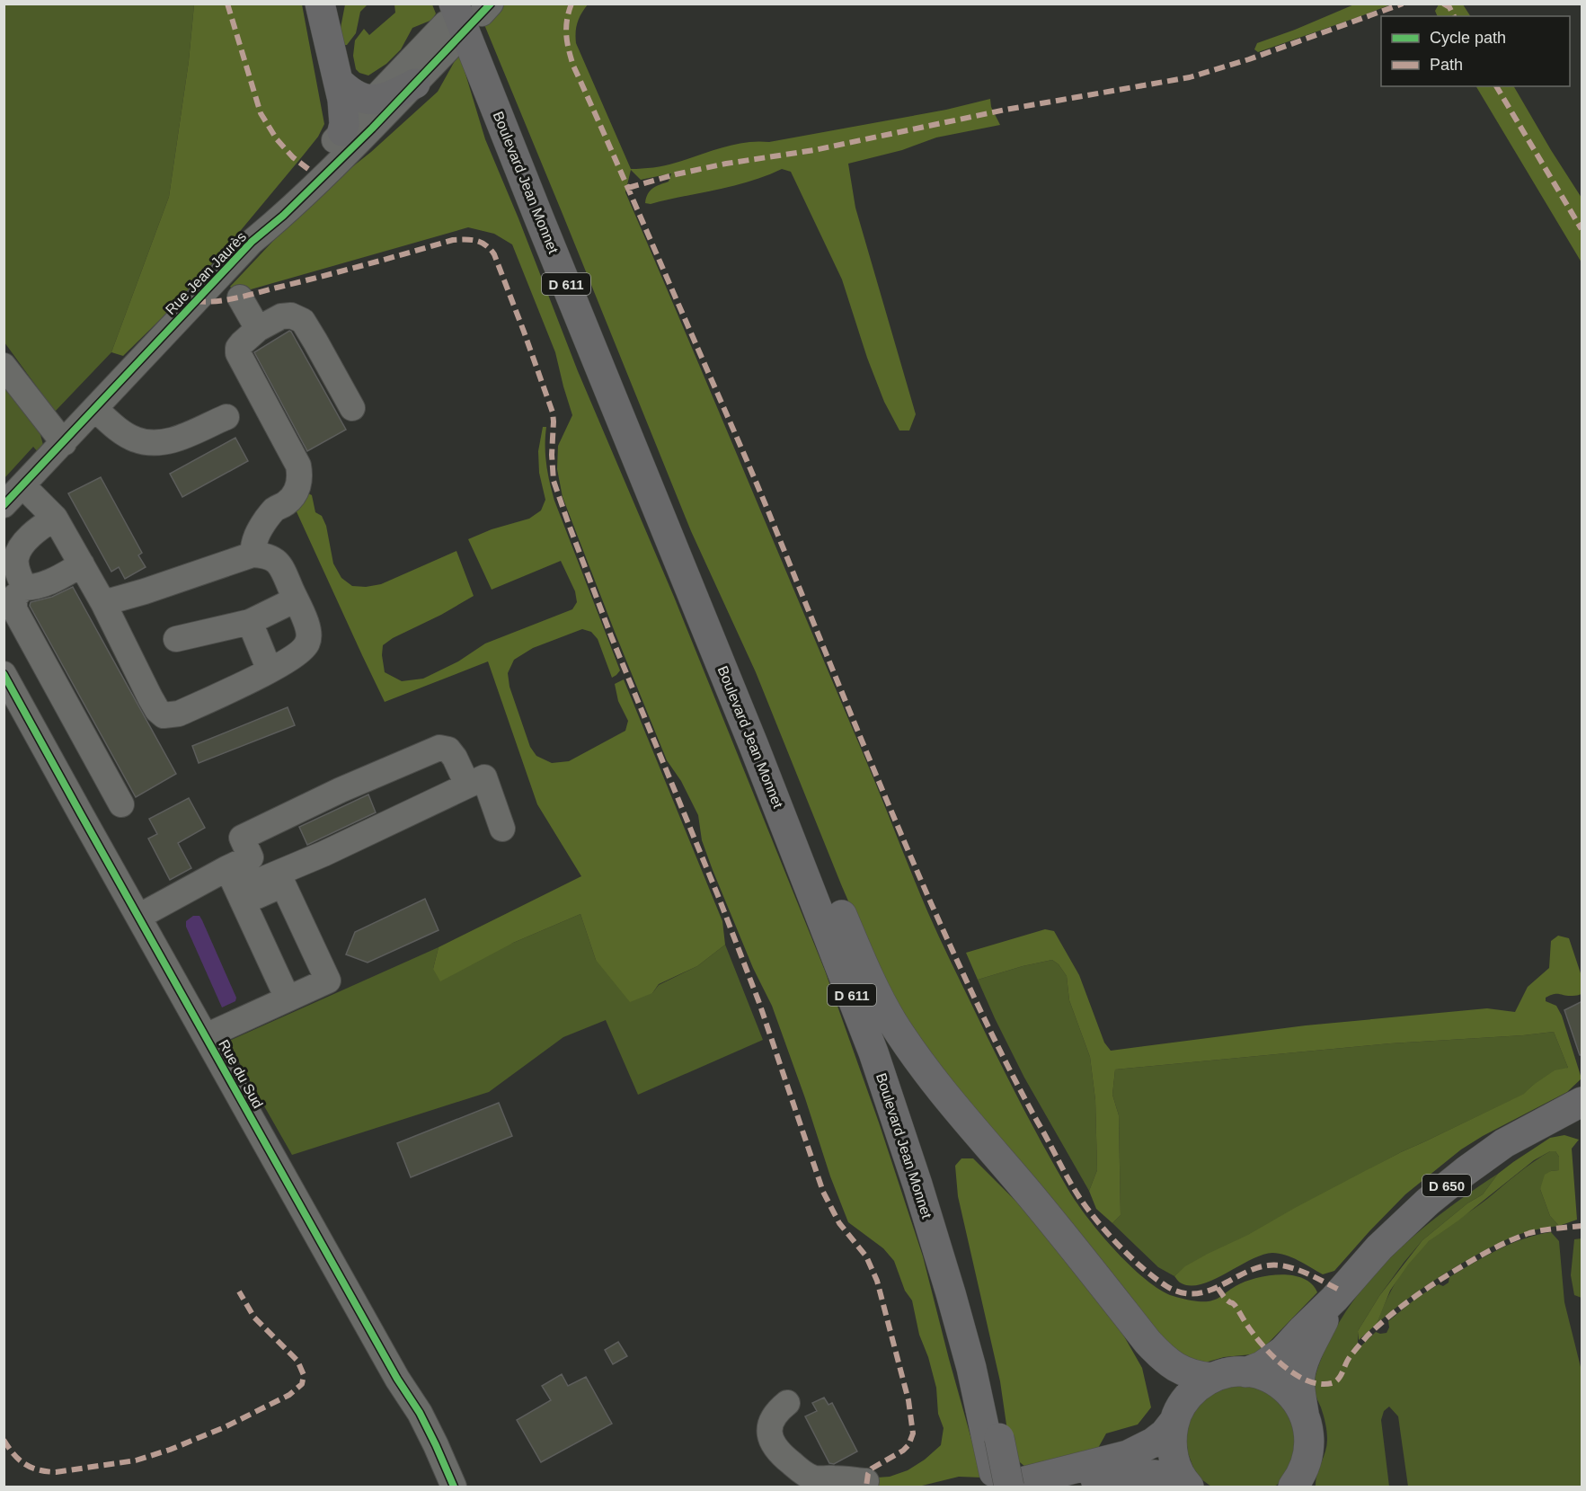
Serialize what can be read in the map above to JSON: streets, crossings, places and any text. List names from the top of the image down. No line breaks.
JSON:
{"streets":{"main road":["Boulevard Jean Monnet","D 611","D 650"],"street":["Rue Jean Jaurès","Rue du Sud"]},"crossings":[["Boulevard Jean Monnet","Rue Jean Jaurès"]],"legend":["Cycle path","Path"]}
